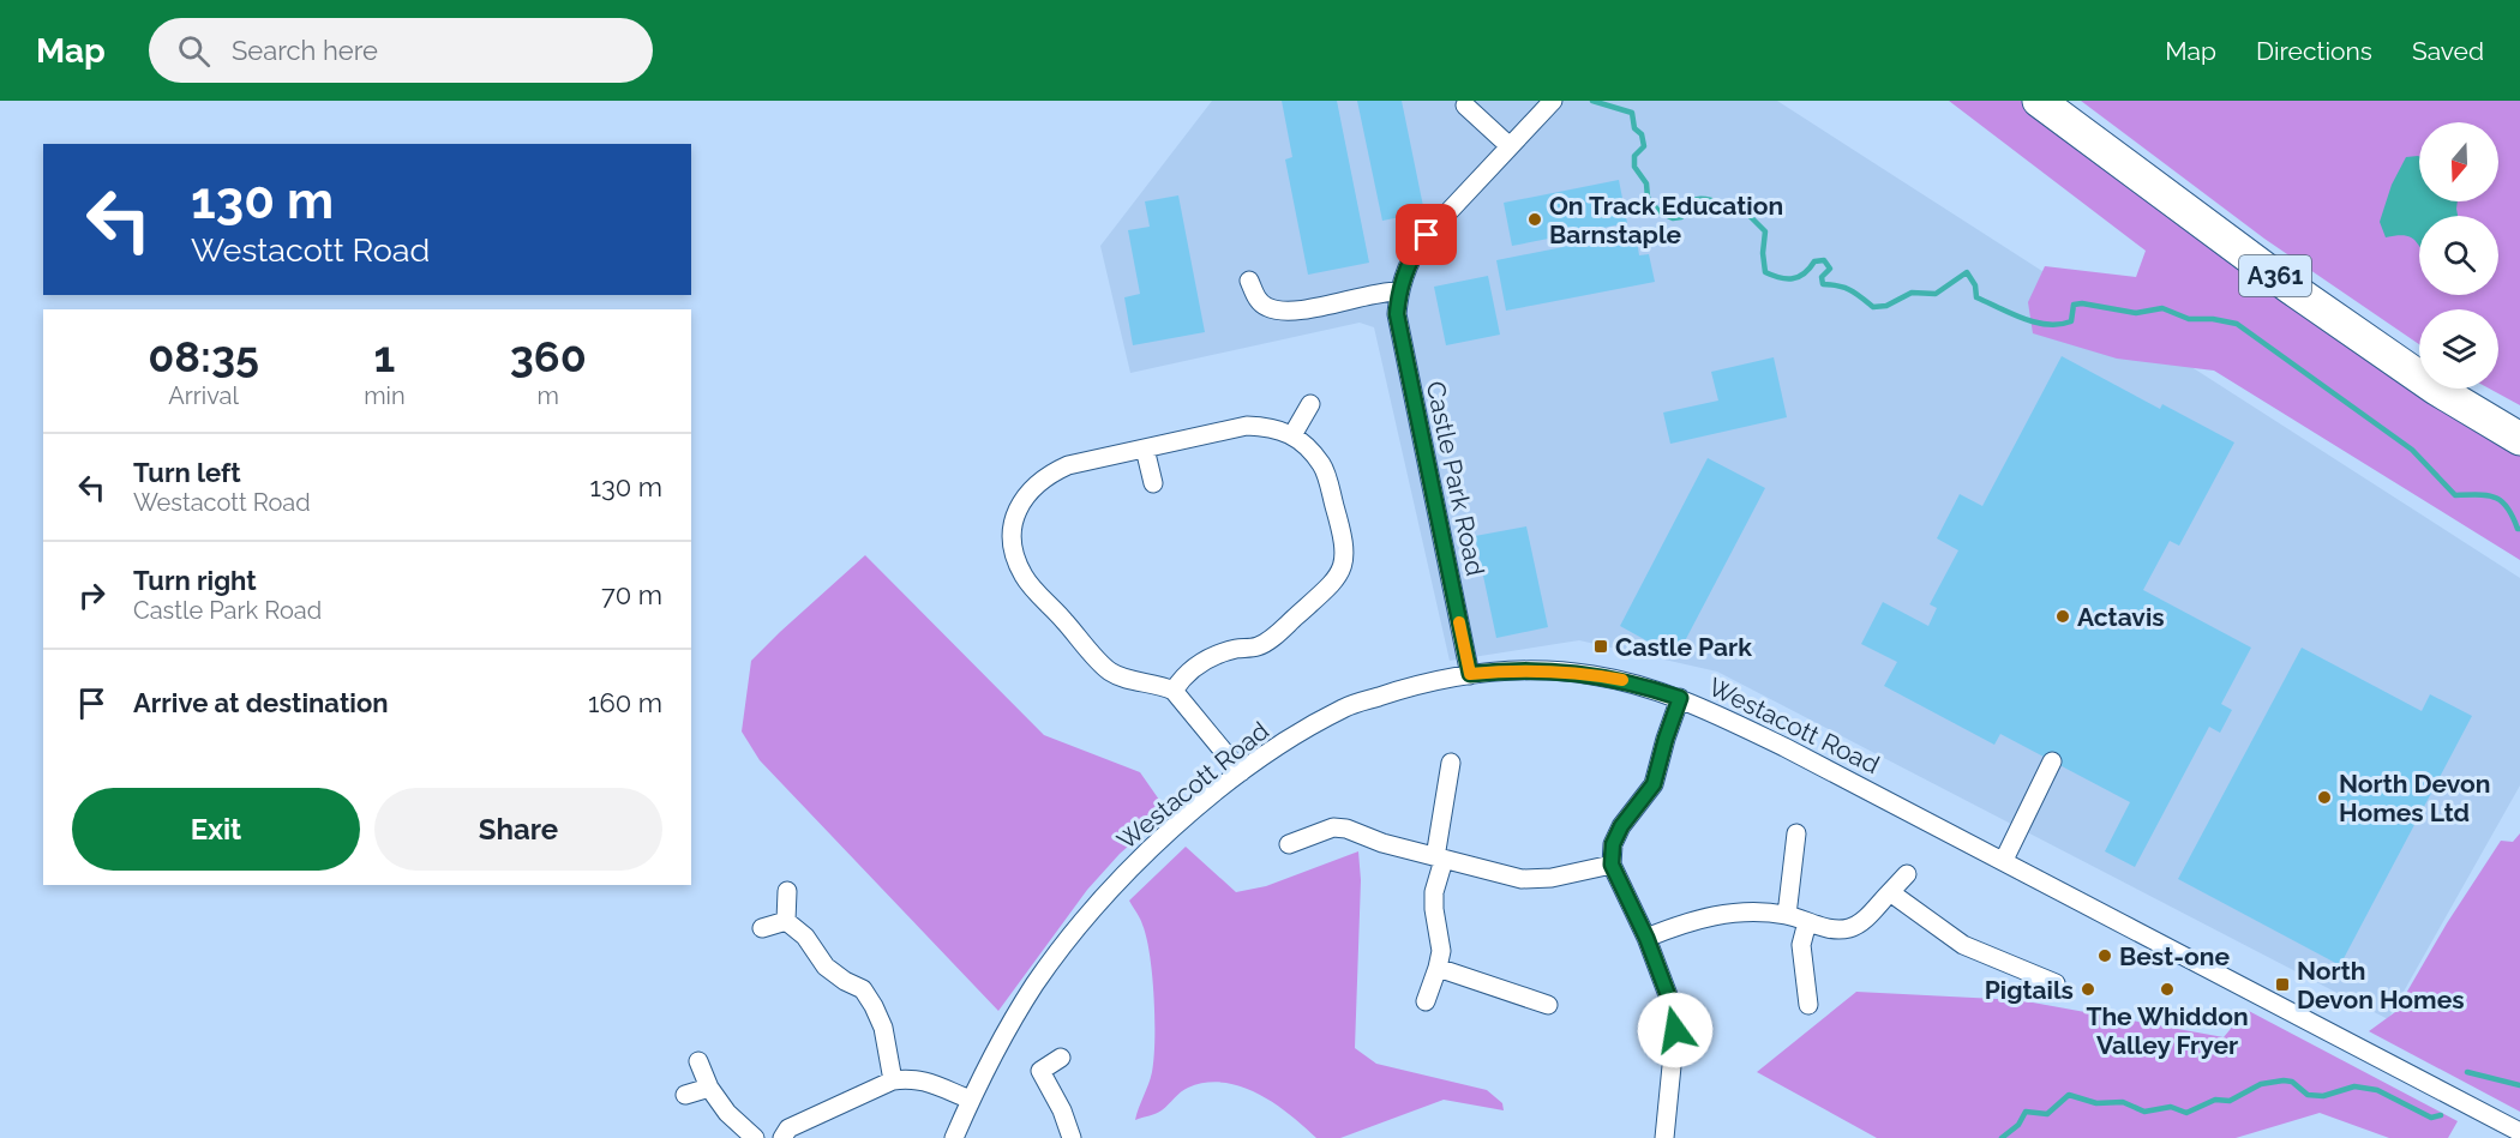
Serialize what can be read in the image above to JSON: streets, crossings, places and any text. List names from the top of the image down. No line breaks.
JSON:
{"streets":{"highway":["A361"],"street":["Castle Park Road","Westacott Road"]},"crossings":[["Castle Park Road","Westacott Road"]],"places":{"other":["On Track Education Barnstaple","Actavis","North Devon Homes Ltd","Best-one","Pigtails","The Whiddon Valley Fryer"],"transit":["Castle Park","North Devon Homes"]},"north":"bottom","page":{"header":"Map","search":"Search here","nav":["Map","Directions","Saved"],"turn":["130 m","Westacott Road"],"eta":["08:35","Arrival","1","min","360","m"],"list":[{"name":"Turn left","note":"Westacott Road","value":"130 m"},{"name":"Turn right","note":"Castle Park Road","value":"70 m"},{"name":"Arrive at destination","value":"160 m"}],"buttons":["Exit","Share"]}}
